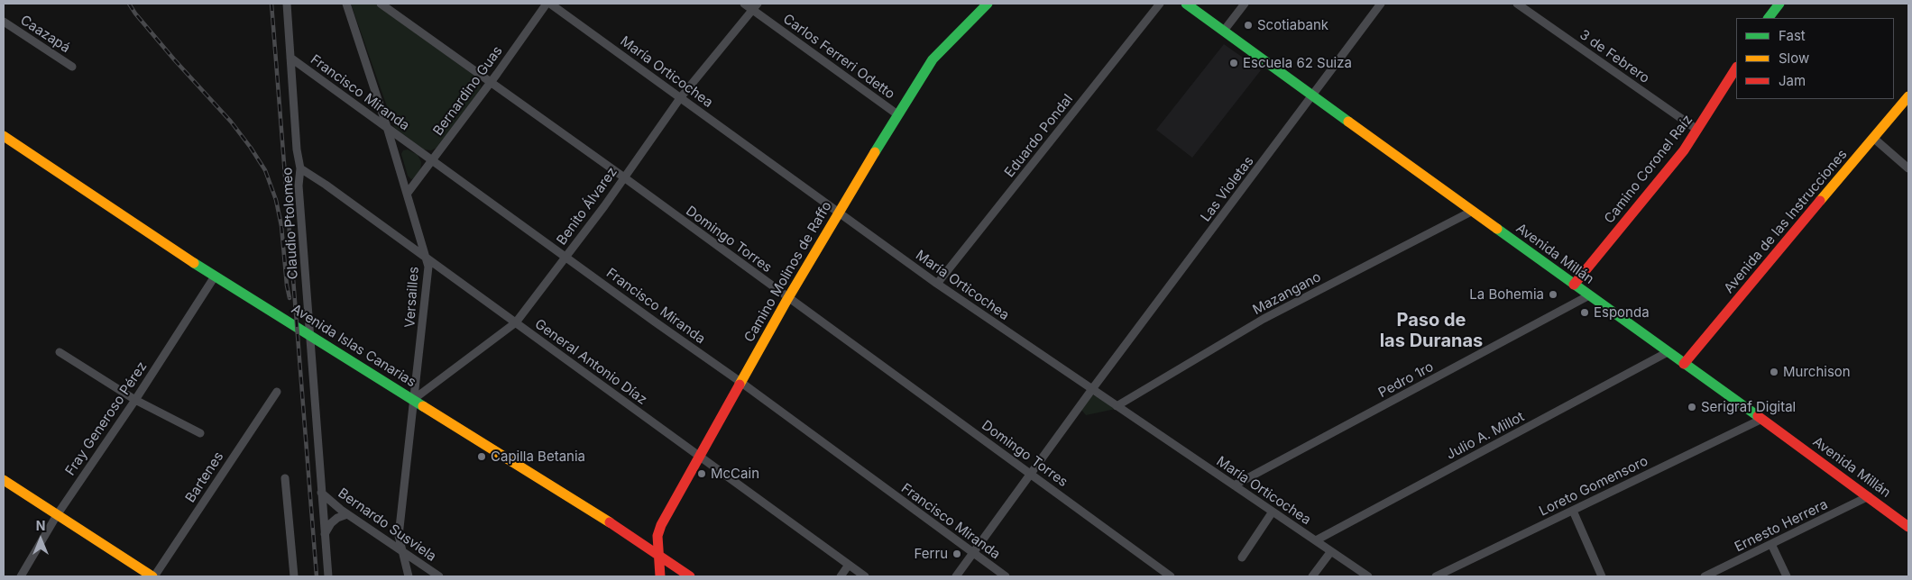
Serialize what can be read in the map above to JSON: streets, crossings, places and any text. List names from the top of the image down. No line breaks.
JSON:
{"streets":{"street":["Caazapá","Carlos Ferreri Odetto","3 de Febrero","María Orticochea","Bernardino Guas","Francisco Miranda","Eduardo Pondal","Camino Coronel Raíz","Las Violetas","Benito Álvarez","Avenida de las Instrucciones","Claudio Ptolomeo","Domingo Torres","Avenida Millán","Camino Molinos de Raffo","Mazangano","Versailles","Avenida Islas Canarias","General Antonio Díaz","Pedro 1ro","Fray Generoso Pérez","Julio A. Millot","Bartenes","Loreto Gomensoro","Bernardo Susviela","Ernesto Herrera"]},"crossings":[["Carlos Ferreri Odetto","Benito Álvarez"],["Carlos Ferreri Odetto","Camino Molinos de Raffo"],["3 de Febrero","Camino Coronel Raíz"],["María Orticochea","Eduardo Pondal"],["María Orticochea","Las Violetas"],["María Orticochea","Benito Álvarez"],["María Orticochea","Camino Molinos de Raffo"],["María Orticochea","Mazangano"],["María Orticochea","Pedro 1ro"],["María Orticochea","Julio A. Millot"],["Bernardino Guas","Francisco Miranda"],["Bernardino Guas","Domingo Torres"],["Bernardino Guas","Versailles"],["Francisco Miranda","Benito Álvarez"],["Francisco Miranda","Claudio Ptolomeo"],["Francisco Miranda","Camino Molinos de Raffo"],["Francisco Miranda","Versailles"],["Camino Coronel Raíz","Avenida Millán"],["Las Violetas","Avenida Millán"],["Benito Álvarez","Domingo Torres"],["Benito Álvarez","Versailles"],["Benito Álvarez","Avenida Islas Canarias"],["Benito Álvarez","General Antonio Díaz"],["Avenida de las Instrucciones","Avenida Millán"],["Claudio Ptolomeo","Avenida Islas Canarias"],["Claudio Ptolomeo","General Antonio Díaz"],["Claudio Ptolomeo","Bernardo Susviela"],["Domingo Torres","Camino Molinos de Raffo"],["Avenida Millán","Mazangano"],["Avenida Millán","Pedro 1ro"],["Avenida Millán","Julio A. Millot"],["Avenida Millán","Loreto Gomensoro"],["Avenida Millán","Ernesto Herrera"],["Camino Molinos de Raffo","Avenida Islas Canarias"],["Camino Molinos de Raffo","General Antonio Díaz"],["Versailles","Avenida Islas Canarias"],["Versailles","General Antonio Díaz"],["Versailles","Bernardo Susviela"],["Avenida Islas Canarias","Fray Generoso Pérez"]],"districts":["Paso de las Duranas"],"places":["Scotiabank","Escuela 62 Suiza","La Bohemia","Esponda","Murchison","Serigraf Digital","Capilla Betania","McCain","Ferru"],"legend":["Fast","Slow","Jam"],"north":"top"}
